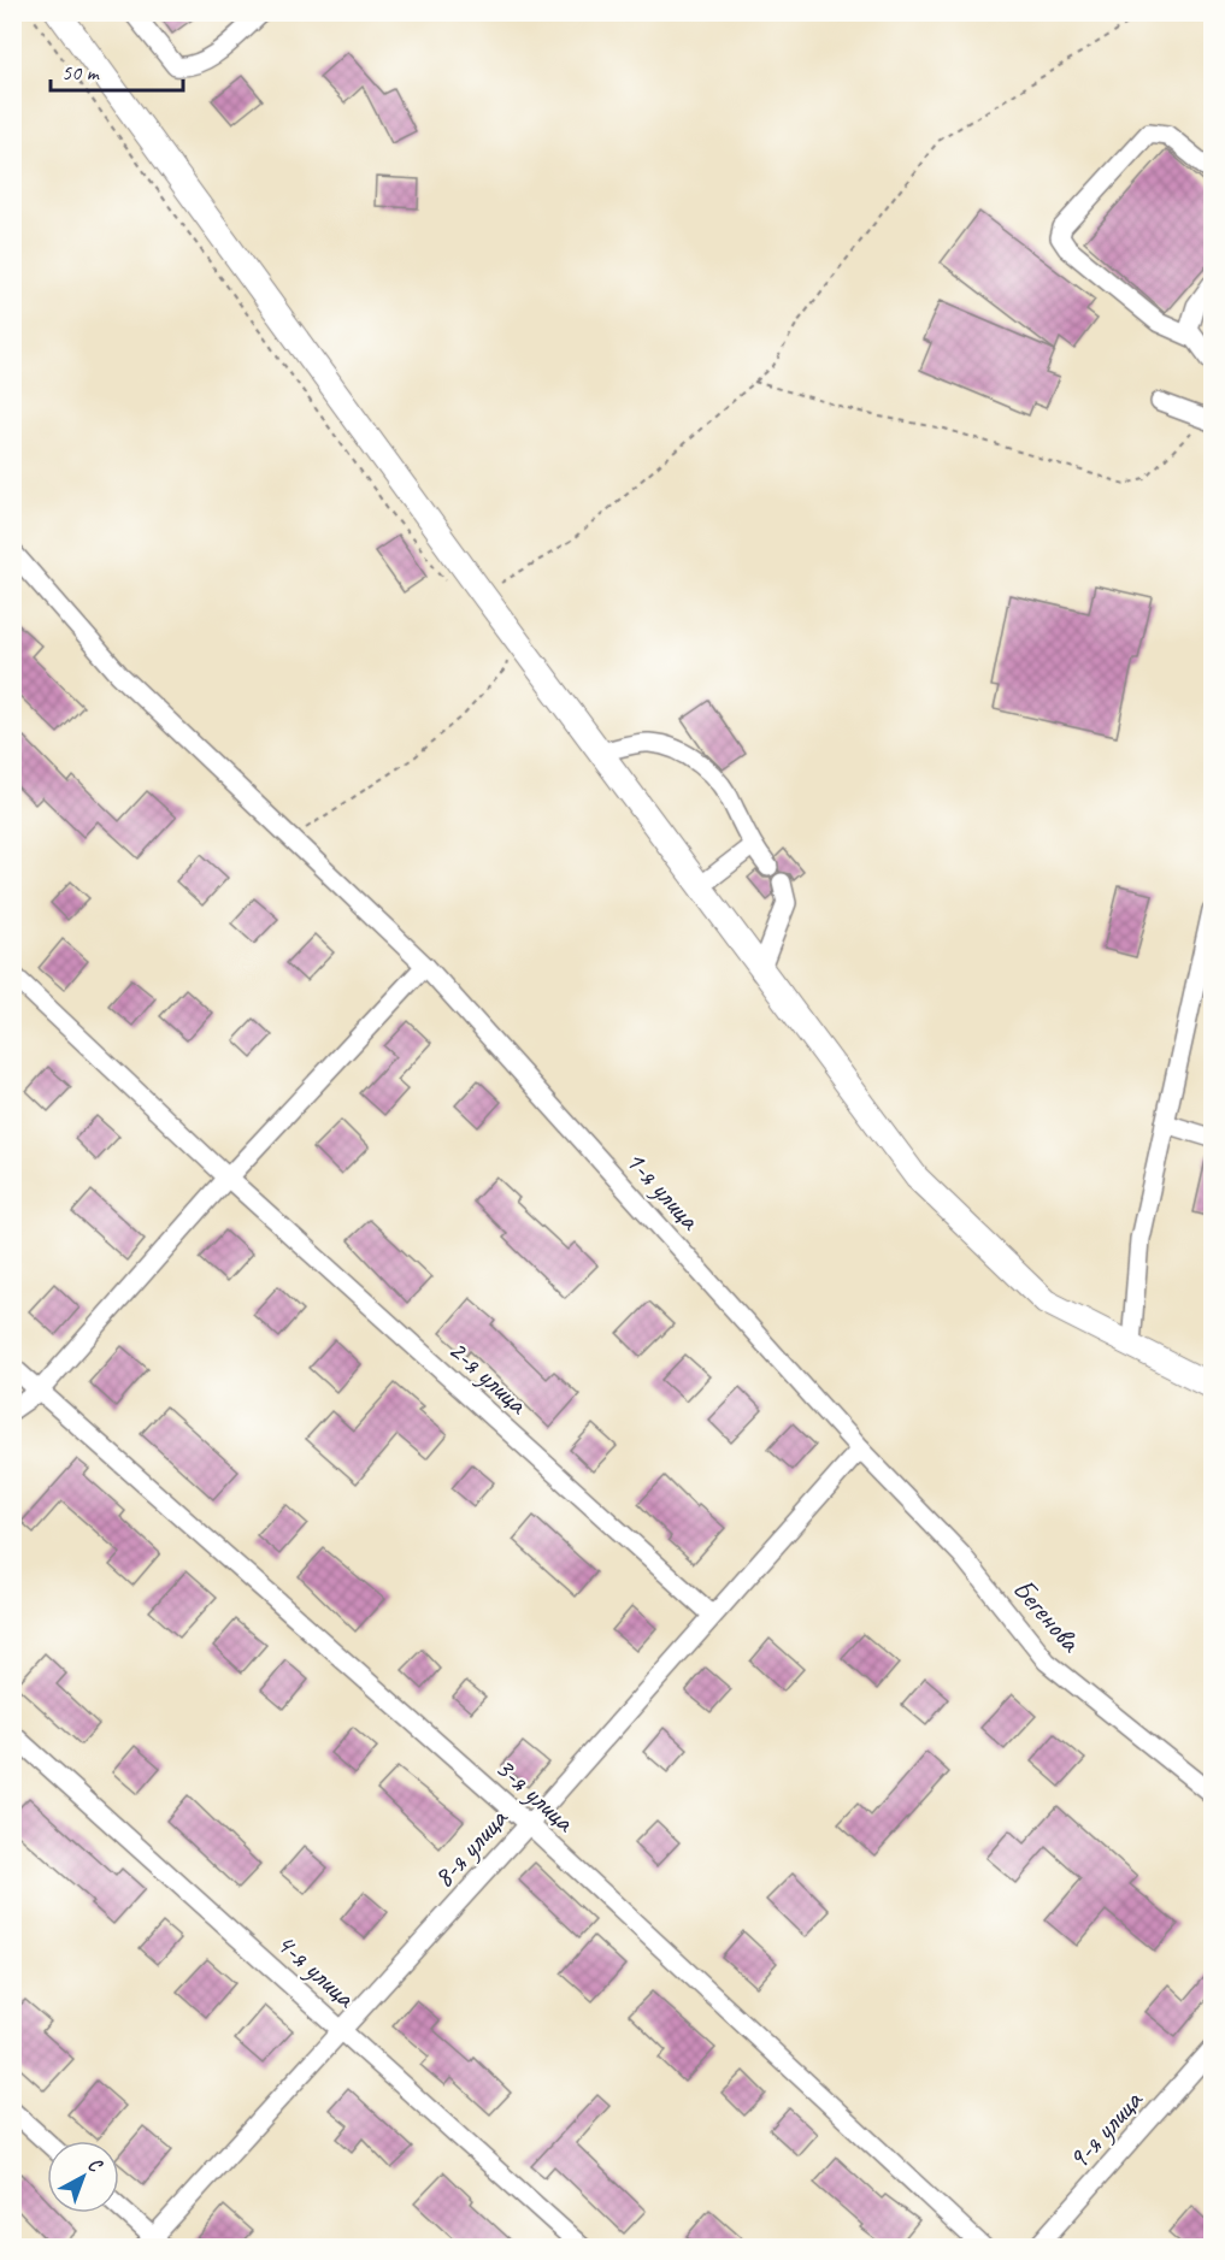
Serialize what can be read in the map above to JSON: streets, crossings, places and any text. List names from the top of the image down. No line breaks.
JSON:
{"streets":{"street":["1-я улица","2-я улица","Бегенова","3-я улица","8-я улица","4-я улица","9-я улица"]},"crossings":[["1-я улица","Бегенова"],["1-я улица","8-я улица"],["2-я улица","8-я улица"],["Бегенова","8-я улица"],["3-я улица","8-я улица"],["8-я улица","4-я улица"]],"scale_bar":"50 m","north":"top right"}
